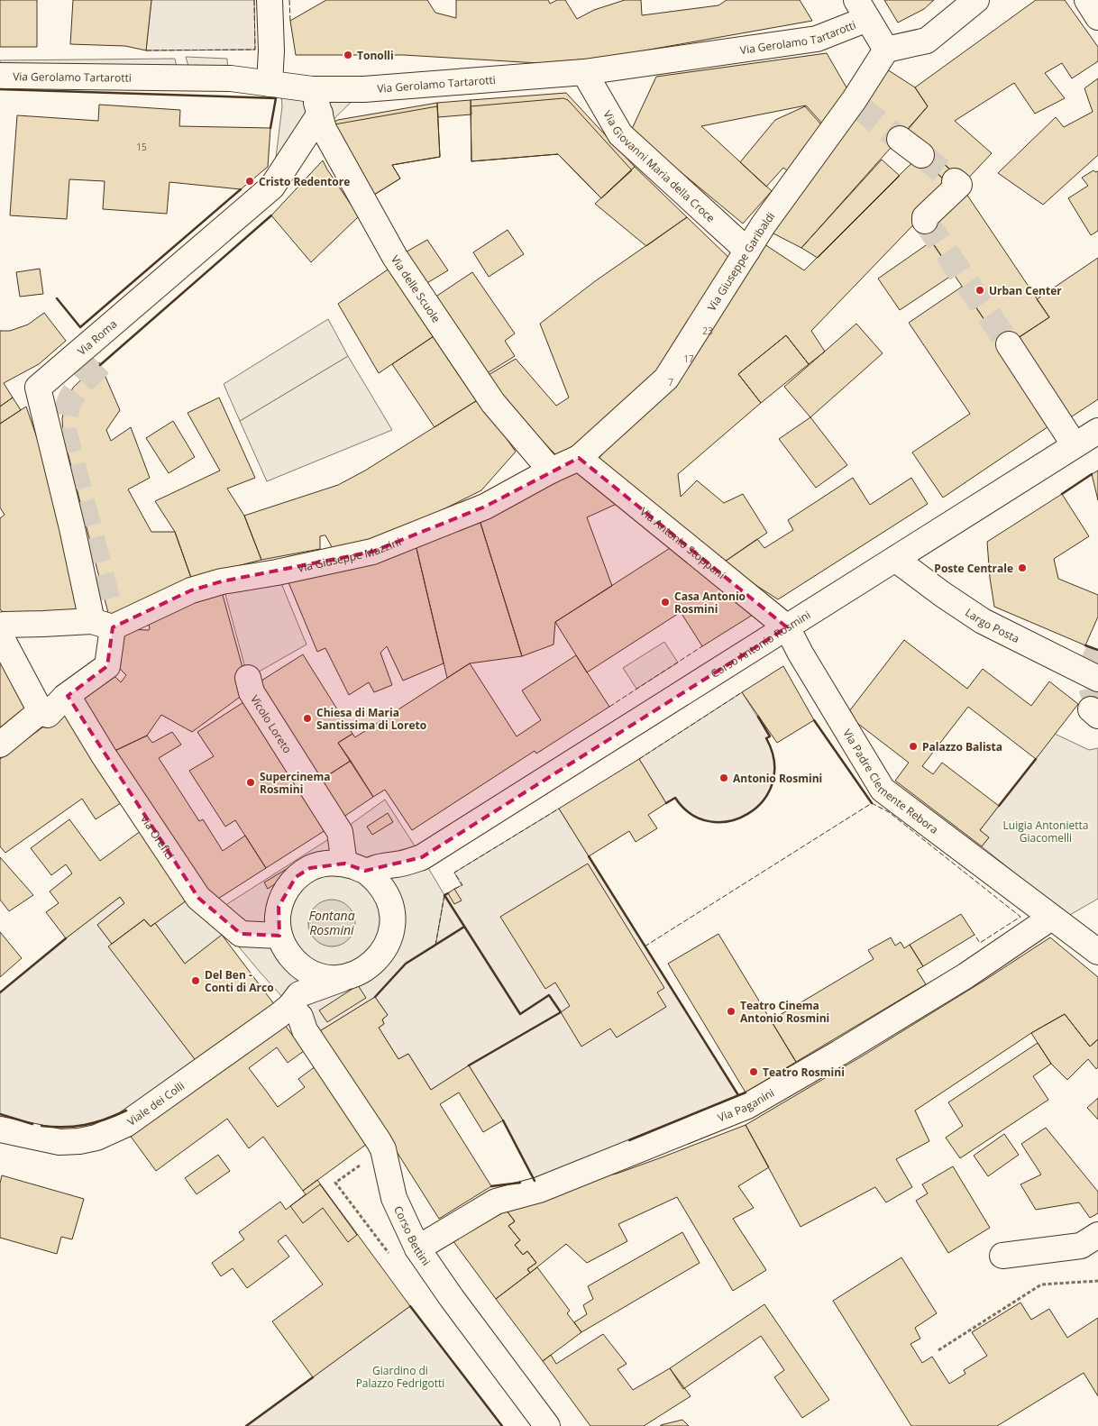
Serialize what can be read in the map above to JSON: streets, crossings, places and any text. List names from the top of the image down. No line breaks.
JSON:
{"streets":{"street":["Via Gerolamo Tartarotti","Via Giovanni Maria della Croce","Via Giuseppe Garibaldi","Via delle Scuole","Via Roma","Via Antonio Stoppani","Via Giuseppe Mazzini","Largo Posta","Corso Antonio Rosmini","Vicolo Loreto","Via Padre Clemente Rebora","via Orefici","Viale dei Colli","Via Paganini","Corso Bettini"]},"crossings":[["Via Gerolamo Tartarotti","Via Giovanni Maria della Croce"],["Via Gerolamo Tartarotti","Via delle Scuole"],["Via Giovanni Maria della Croce","Via Giuseppe Garibaldi"],["Via Giuseppe Garibaldi","Via Antonio Stoppani"],["Via Giuseppe Garibaldi","Via Giuseppe Mazzini"],["Via delle Scuole","Via Roma"],["Via delle Scuole","Via Giuseppe Mazzini"],["Via Roma","Via Giuseppe Mazzini"],["Via Antonio Stoppani","Via Giuseppe Mazzini"],["Via Antonio Stoppani","Corso Antonio Rosmini"],["Via Antonio Stoppani","Via Padre Clemente Rebora"],["Largo Posta","Corso Antonio Rosmini"],["Corso Antonio Rosmini","Via Padre Clemente Rebora"],["Vicolo Loreto","via Orefici"],["Vicolo Loreto","Viale dei Colli"],["Via Padre Clemente Rebora","Via Paganini"],["via Orefici","Viale dei Colli"],["Viale dei Colli","Corso Bettini"],["Via Paganini","Corso Bettini"]],"water":["Fontana Rosmini"],"parks":["Luigia Antonietta Giacomelli","Giardino di Palazzo Fedrigotti"],"places":["Tonolli","Cristo Redentore","Urban Center","Poste Centrale","Casa Antonio Rosmini","Chiesa di Maria Santissima di Loreto","Palazzo Balista","Antonio Rosmini","Supercinema Rosmini","Del Ben - Conti di Arco","Teatro Cinema Antonio Rosmini","Teatro Rosmini"],"house_numbers":["15","23","17","7"]}
